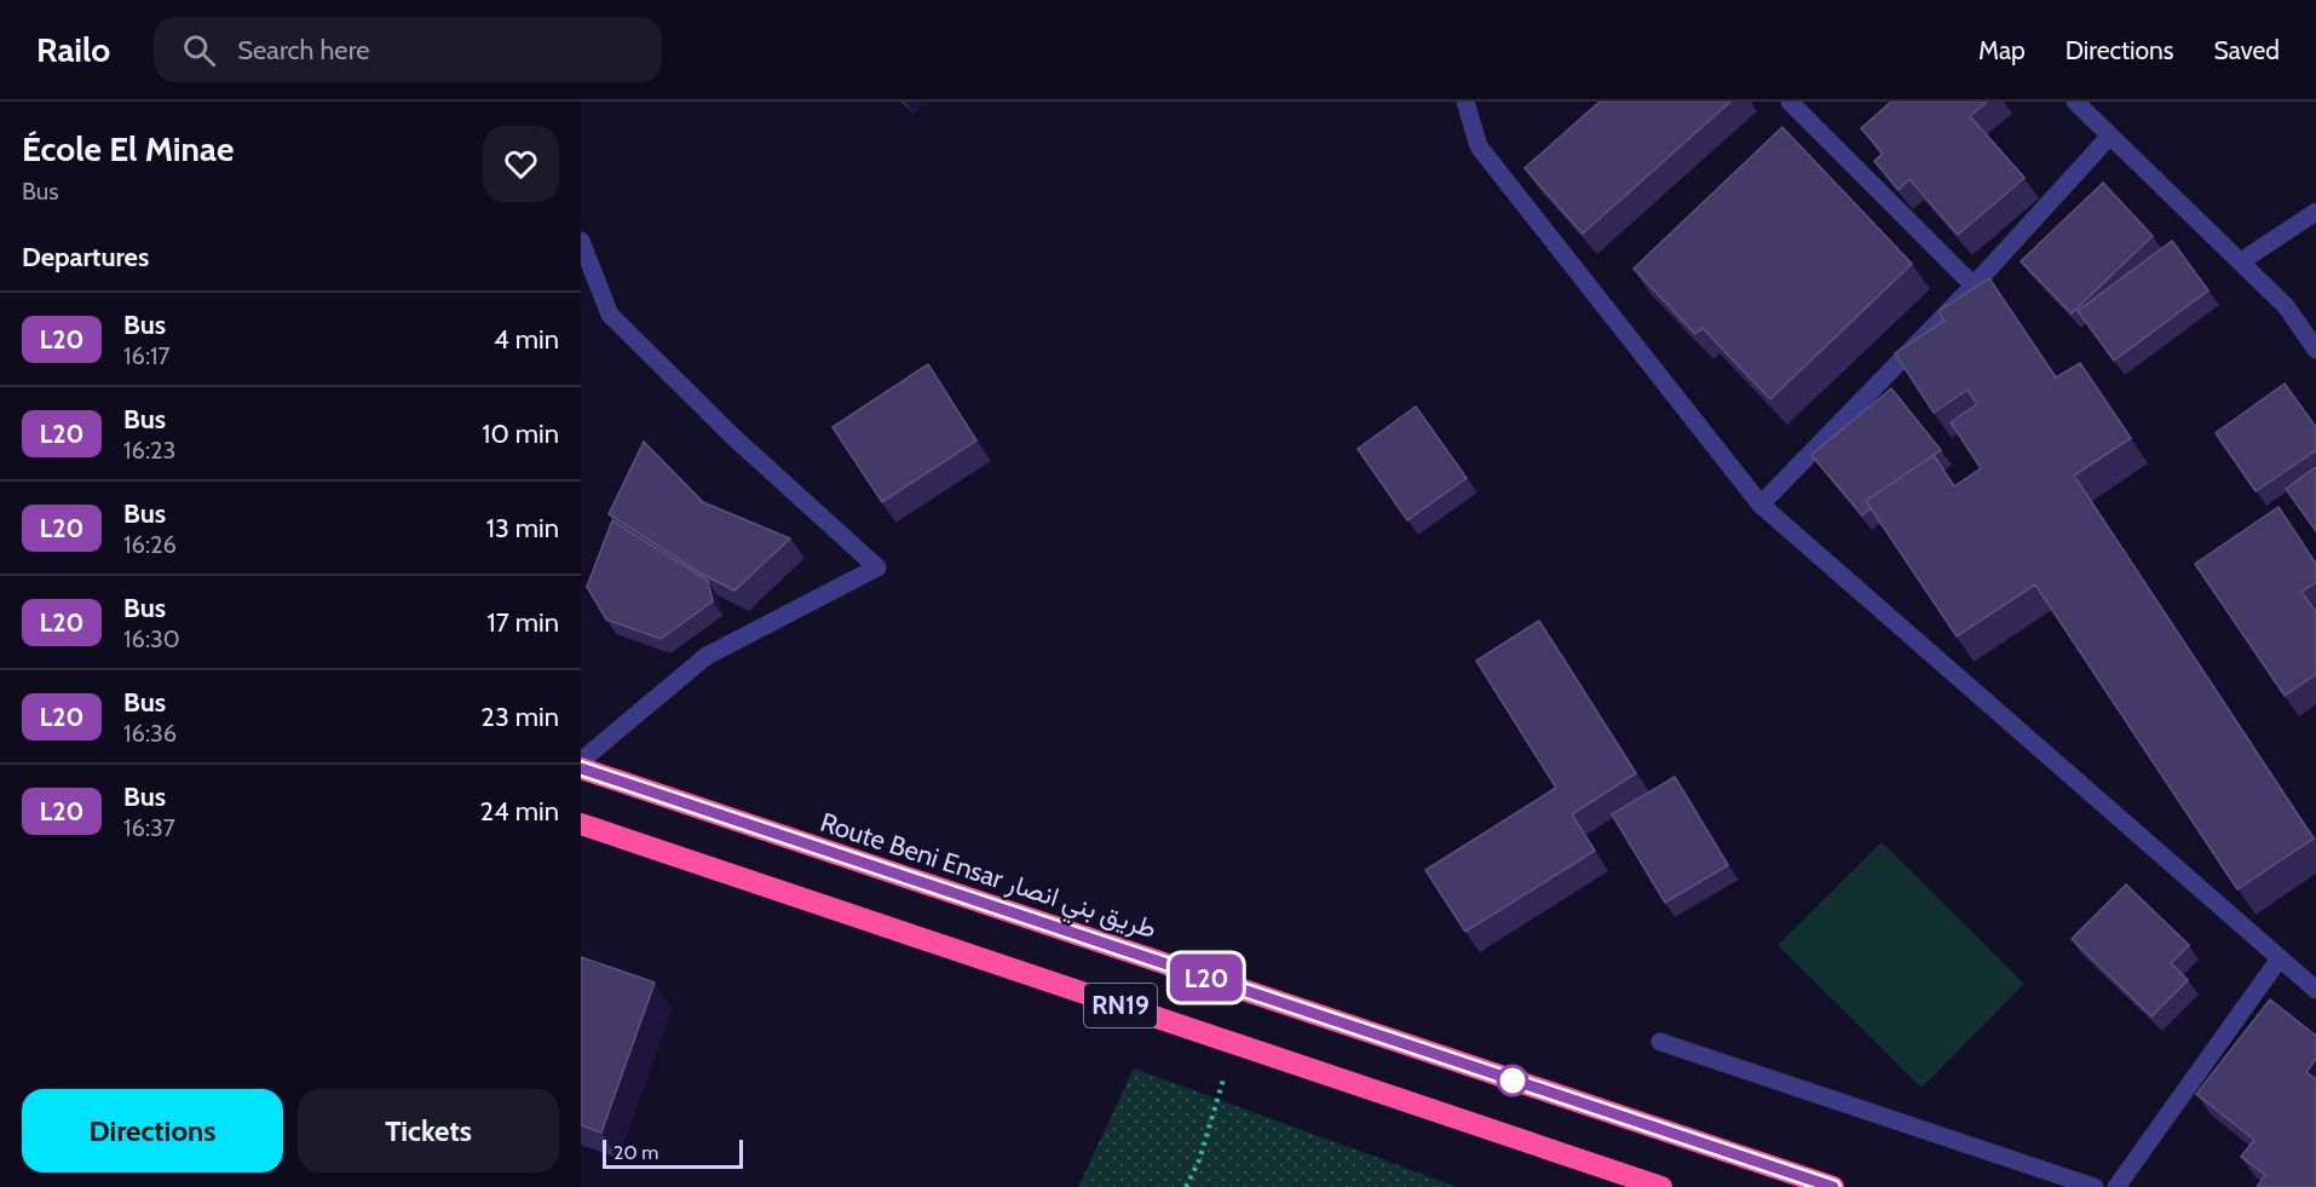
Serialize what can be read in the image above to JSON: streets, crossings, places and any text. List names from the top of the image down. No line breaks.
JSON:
{"streets":{"highway":["Route Beni Ensar طريق بني انصار","RN19"]},"lines":["bus line L20"],"scale_bar":"20 m","page":{"header":"Railo","search":"Search here","nav":["Map","Directions","Saved"],"heading":[["École El Minae","Bus"],"Departures"],"on_map":"L20","list":[{"mark":"L20","name":"Bus","note":"16:17","value":"4 min"},{"mark":"L20","name":"Bus","note":"16:23","value":"10 min"},{"mark":"L20","name":"Bus","note":"16:26","value":"13 min"},{"mark":"L20","name":"Bus","note":"16:30","value":"17 min"},{"mark":"L20","name":"Bus","note":"16:36","value":"23 min"},{"mark":"L20","name":"Bus","note":"16:37","value":"24 min"}],"buttons":["Directions","Tickets"],"scale":"20 m"}}
